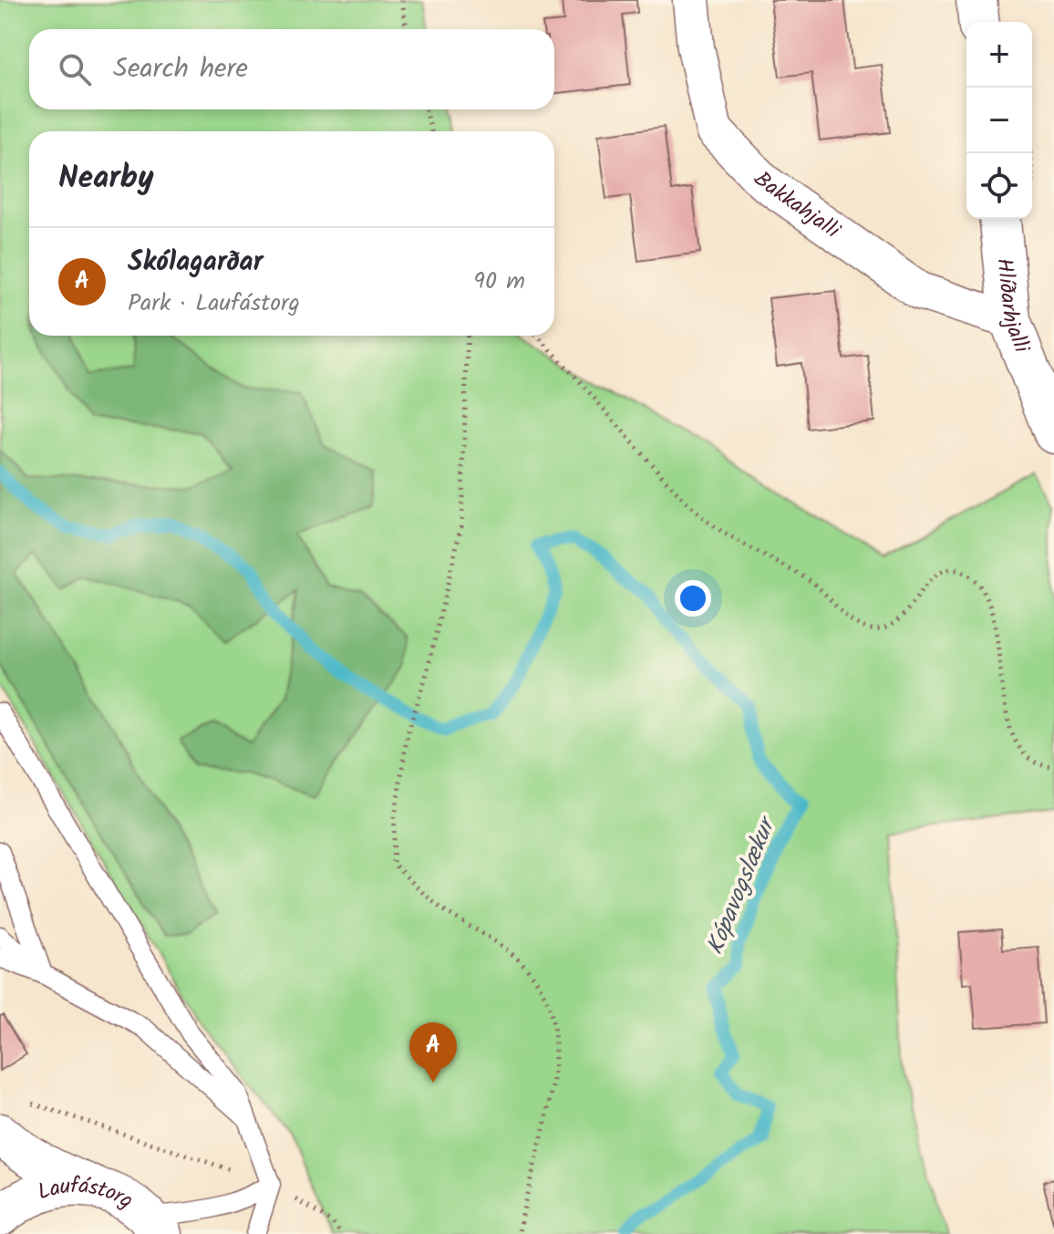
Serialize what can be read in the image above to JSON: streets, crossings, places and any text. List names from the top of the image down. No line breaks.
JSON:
{"streets":{"street":["Bakkahjalli","Hlíðarhjalli","Laufástorg"]},"crossings":[["Bakkahjalli","Hlíðarhjalli"]],"water":["Kópavogslækur"],"page":{"map_buttons":["+","−"],"search":"Search here","heading":"Nearby","list":[{"mark":"A","name":"Skólagarðar","note":"Park · Laufástorg","value":"90 m"}],"pins":"A"}}
